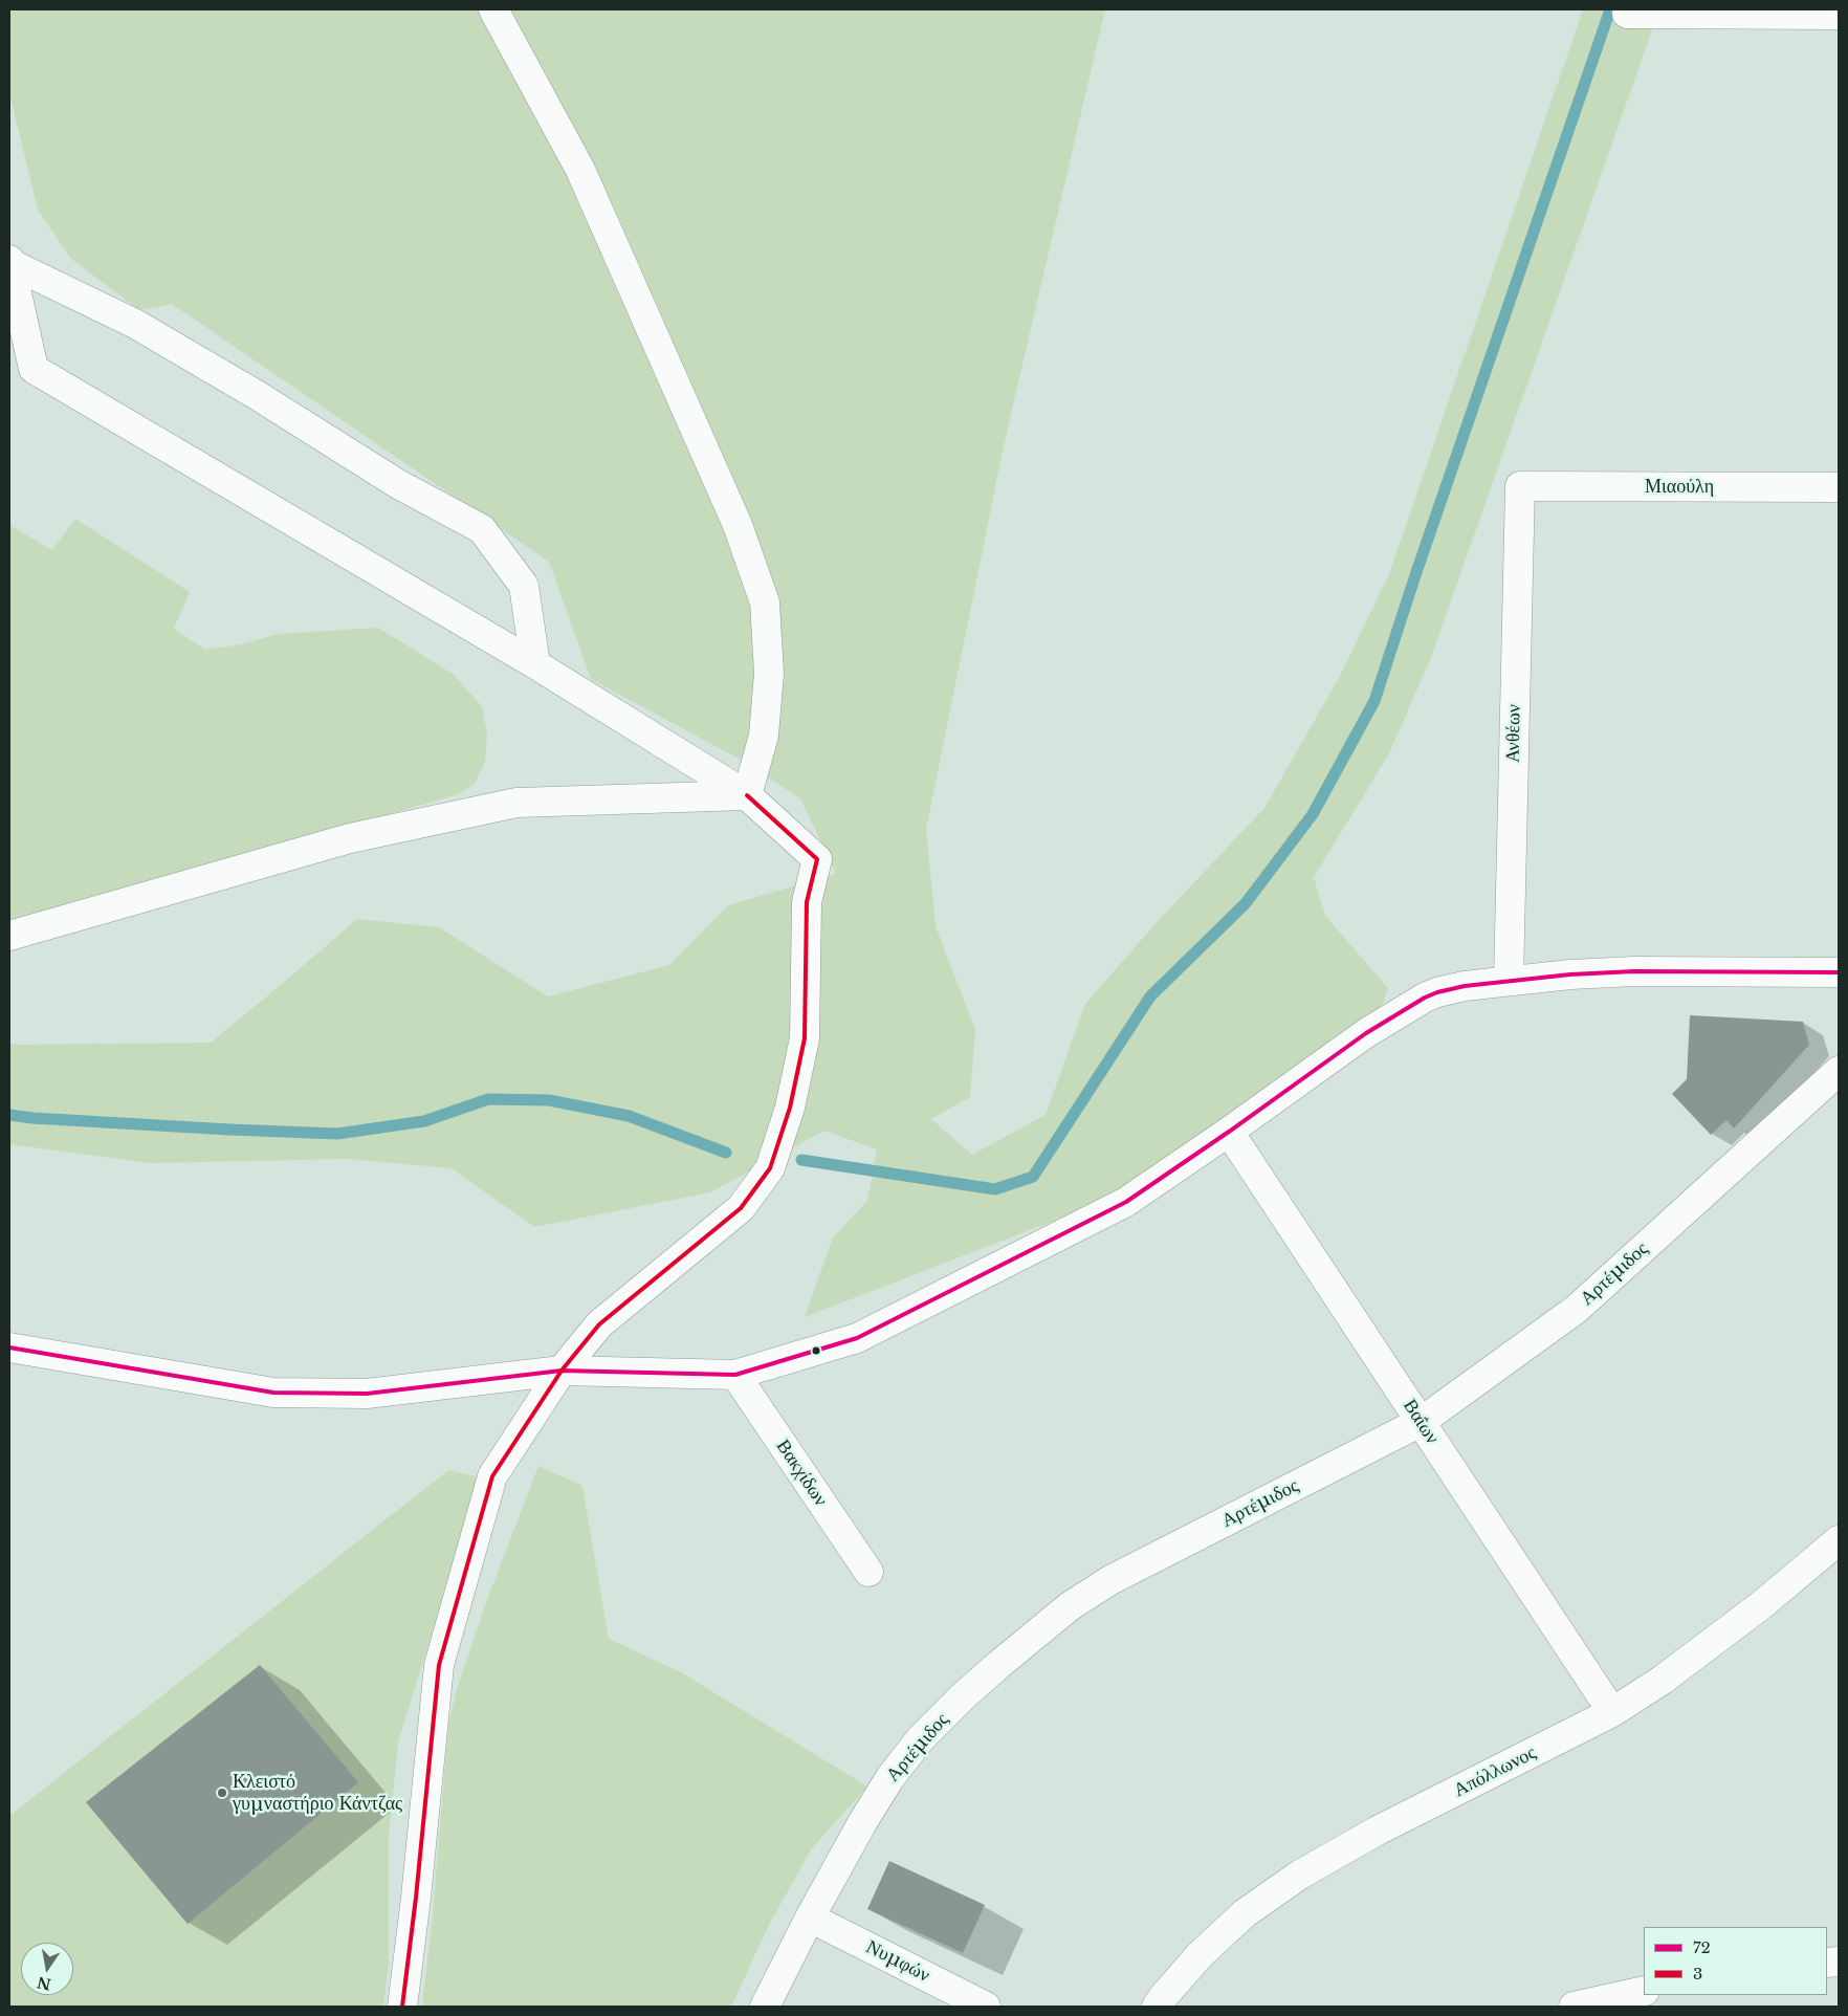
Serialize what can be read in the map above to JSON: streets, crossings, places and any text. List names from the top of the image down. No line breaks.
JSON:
{"streets":{"street":["Μιαούλη","Ανθέων","Αρτέμιδος","Βαΐων","Βακχίδων","Απόλλωνος","Νυμφών"]},"crossings":[["Μιαούλη","Ανθέων"],["Αρτέμιδος","Βαΐων"],["Αρτέμιδος","Νυμφών"],["Βαΐων","Απόλλωνος"]],"places":["Κλειστό γυμναστήριο Κάντζας"],"lines":["transit line 3","transit line 72"],"legend":["72","3"],"north":"bottom"}
